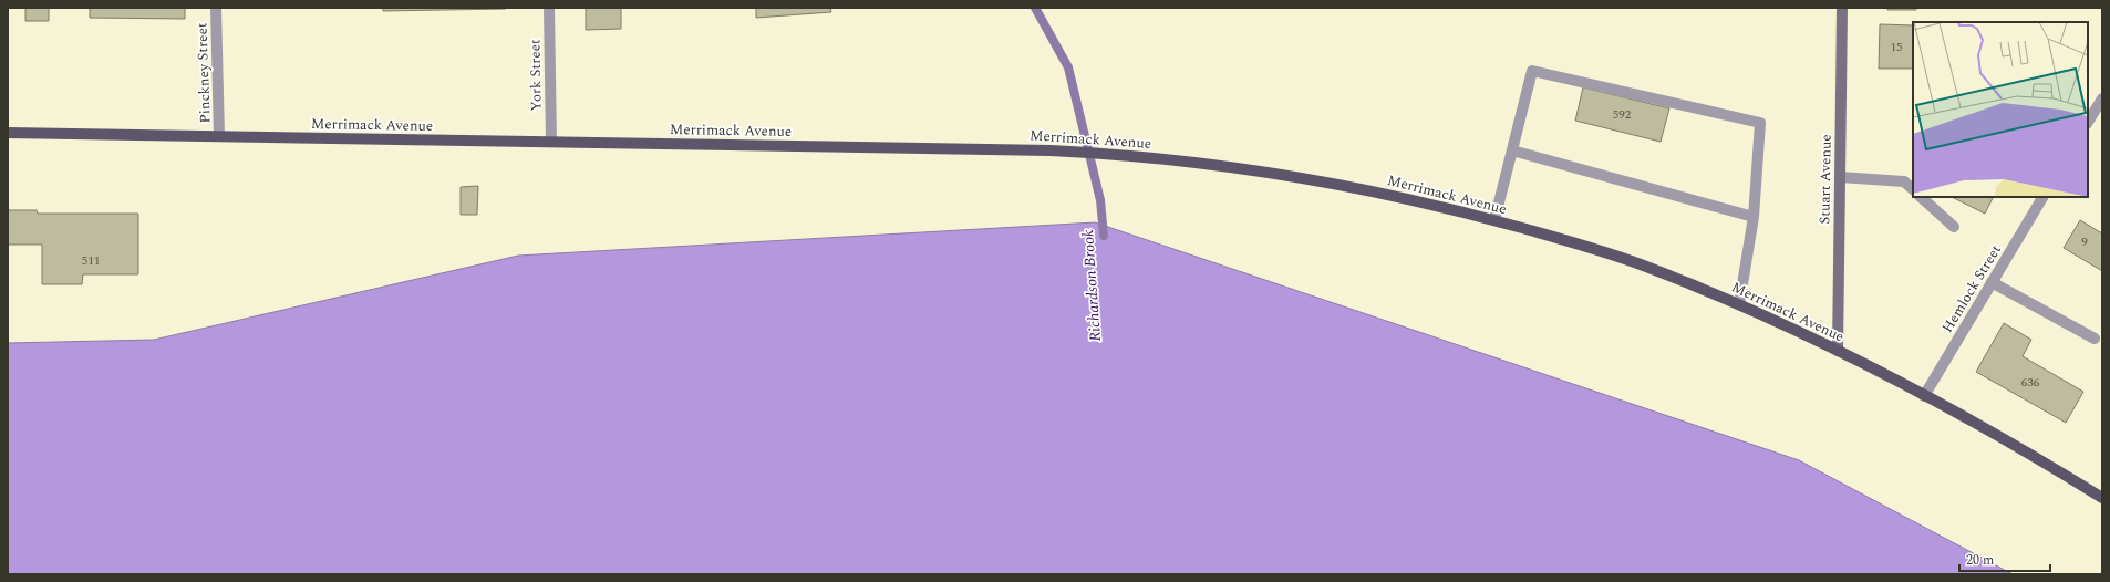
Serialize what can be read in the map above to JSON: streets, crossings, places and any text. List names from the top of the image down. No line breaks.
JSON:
{"streets":{"main road":["Merrimack Avenue"],"street":["Pinckney Street","York Street","Stuart Avenue","Hemlock Street"]},"crossings":[["Pinckney Street","Merrimack Avenue"],["York Street","Merrimack Avenue"],["Merrimack Avenue","Stuart Avenue"],["Merrimack Avenue","Hemlock Street"]],"water":["Richardson Brook"],"house_numbers":["15","592","9","511","636"],"scale_bar":"20 m"}
